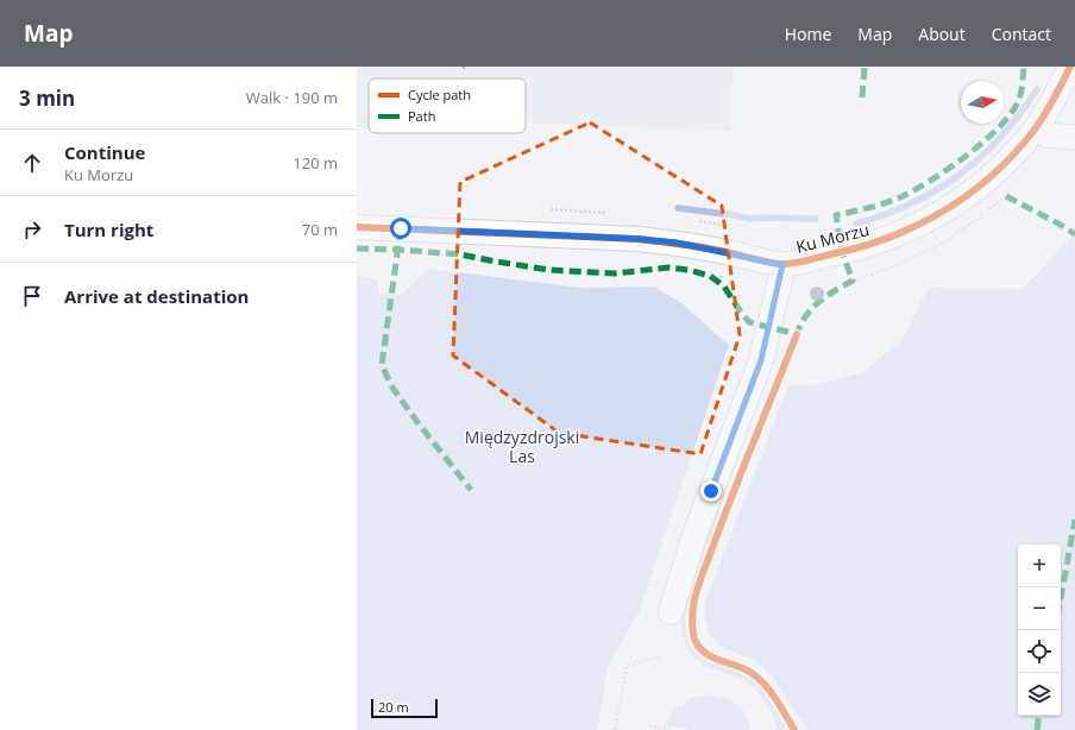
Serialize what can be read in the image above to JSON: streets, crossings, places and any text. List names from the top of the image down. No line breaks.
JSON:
{"streets":{"street":["Ku Morzu"]},"parks":["Międzyzdrojski Las"],"legend":["Cycle path","Path"],"scale_bar":"20 m","north":"right","page":{"header":"Map","nav":["Home","Map","About","Contact"],"heading":["3 min","Walk · 190 m"],"list":[["Continue","Ku Morzu","120 m"],["Turn right","70 m"],"Arrive at destination"],"map_buttons":["+","−"],"scale":"20 m"}}
